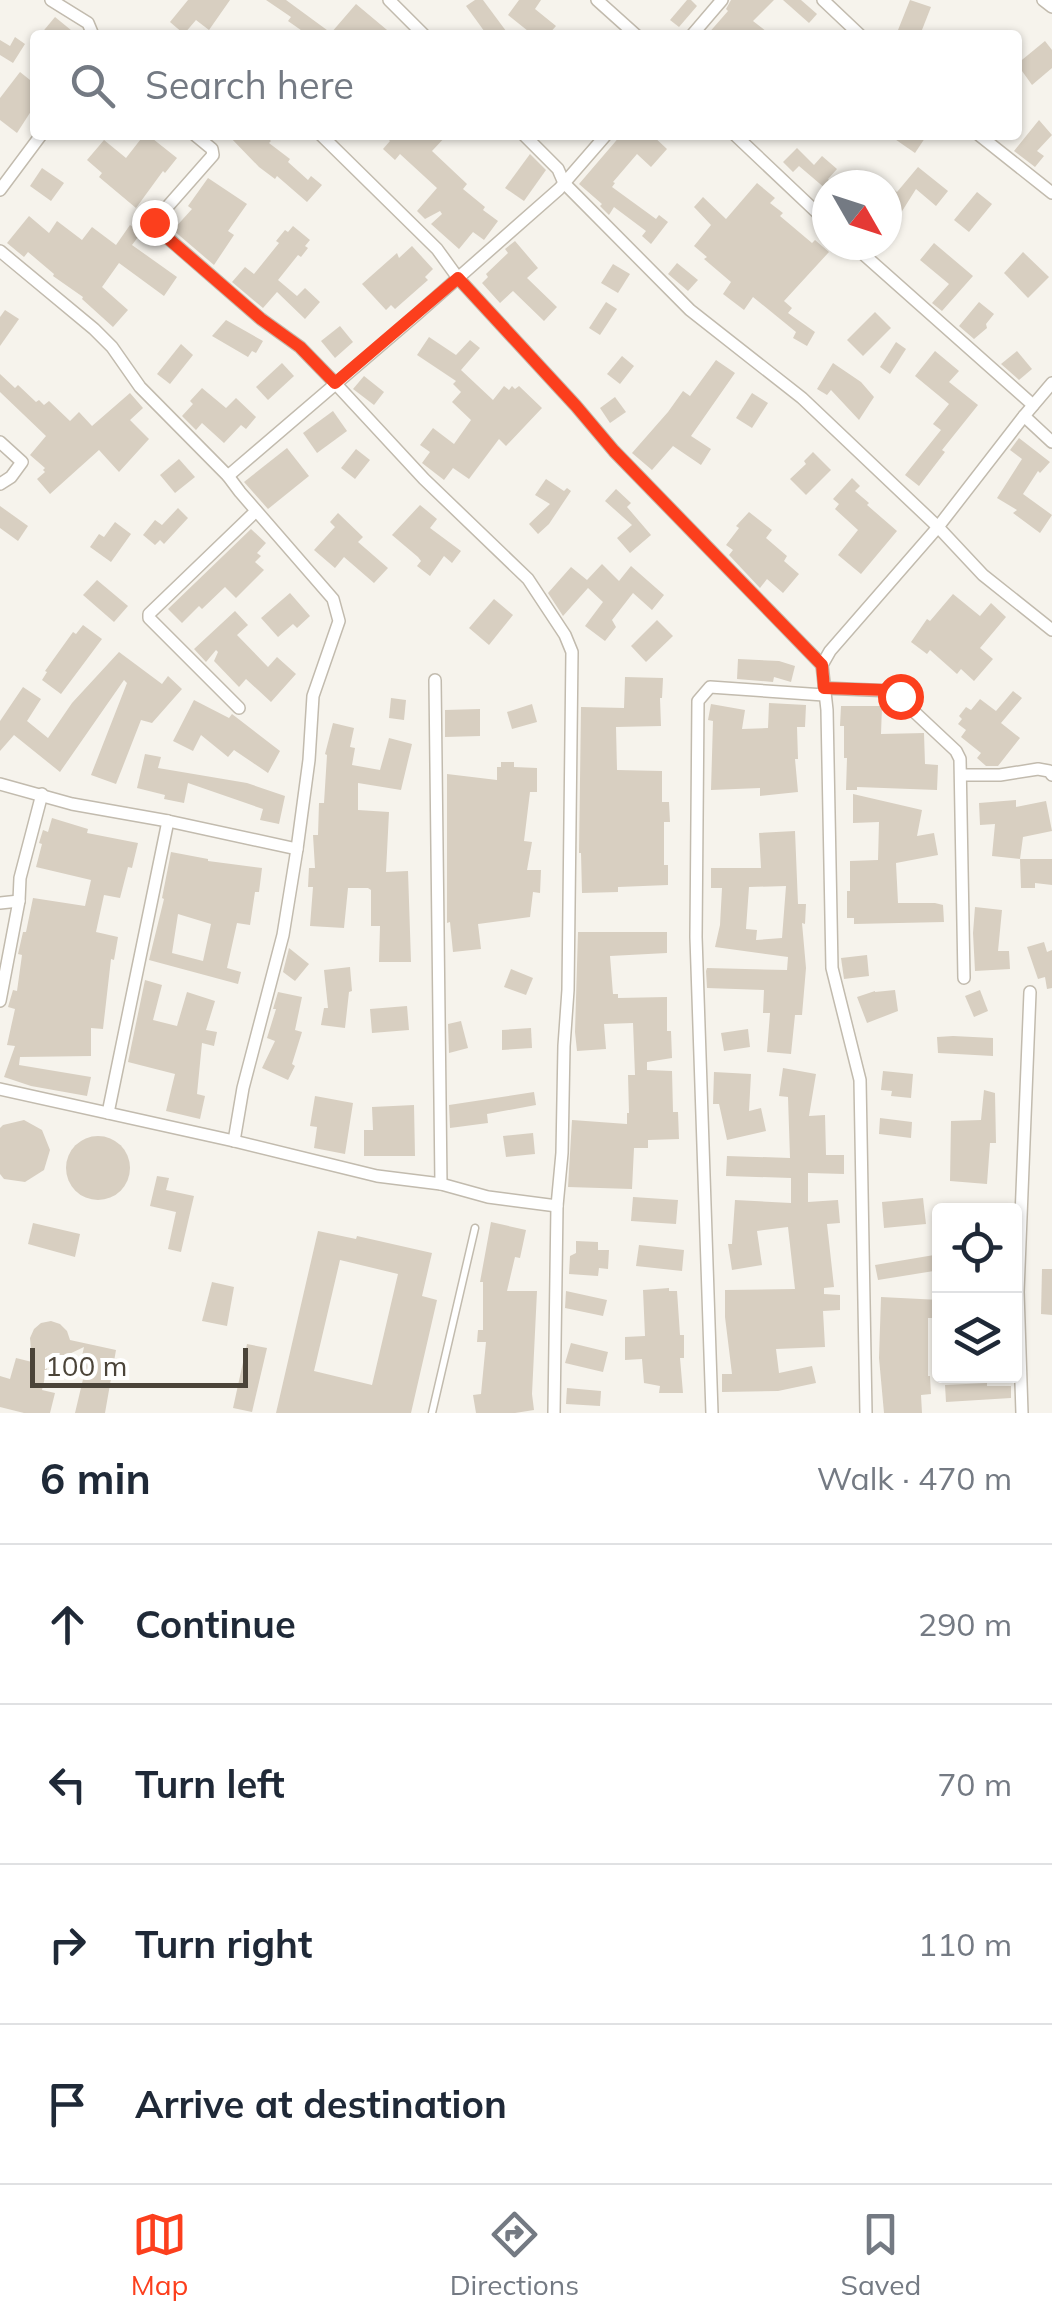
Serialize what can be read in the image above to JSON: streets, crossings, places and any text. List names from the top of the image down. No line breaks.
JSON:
{"scale_bar":"100 m","north":"bottom right","page":{"search":"Search here","scale":"100 m","heading":["6 min","Walk · 470 m"],"list":[["Continue","290 m"],["Turn left","70 m"],["Turn right","110 m"],"Arrive at destination"],"nav":["Map","Directions","Saved"]}}
